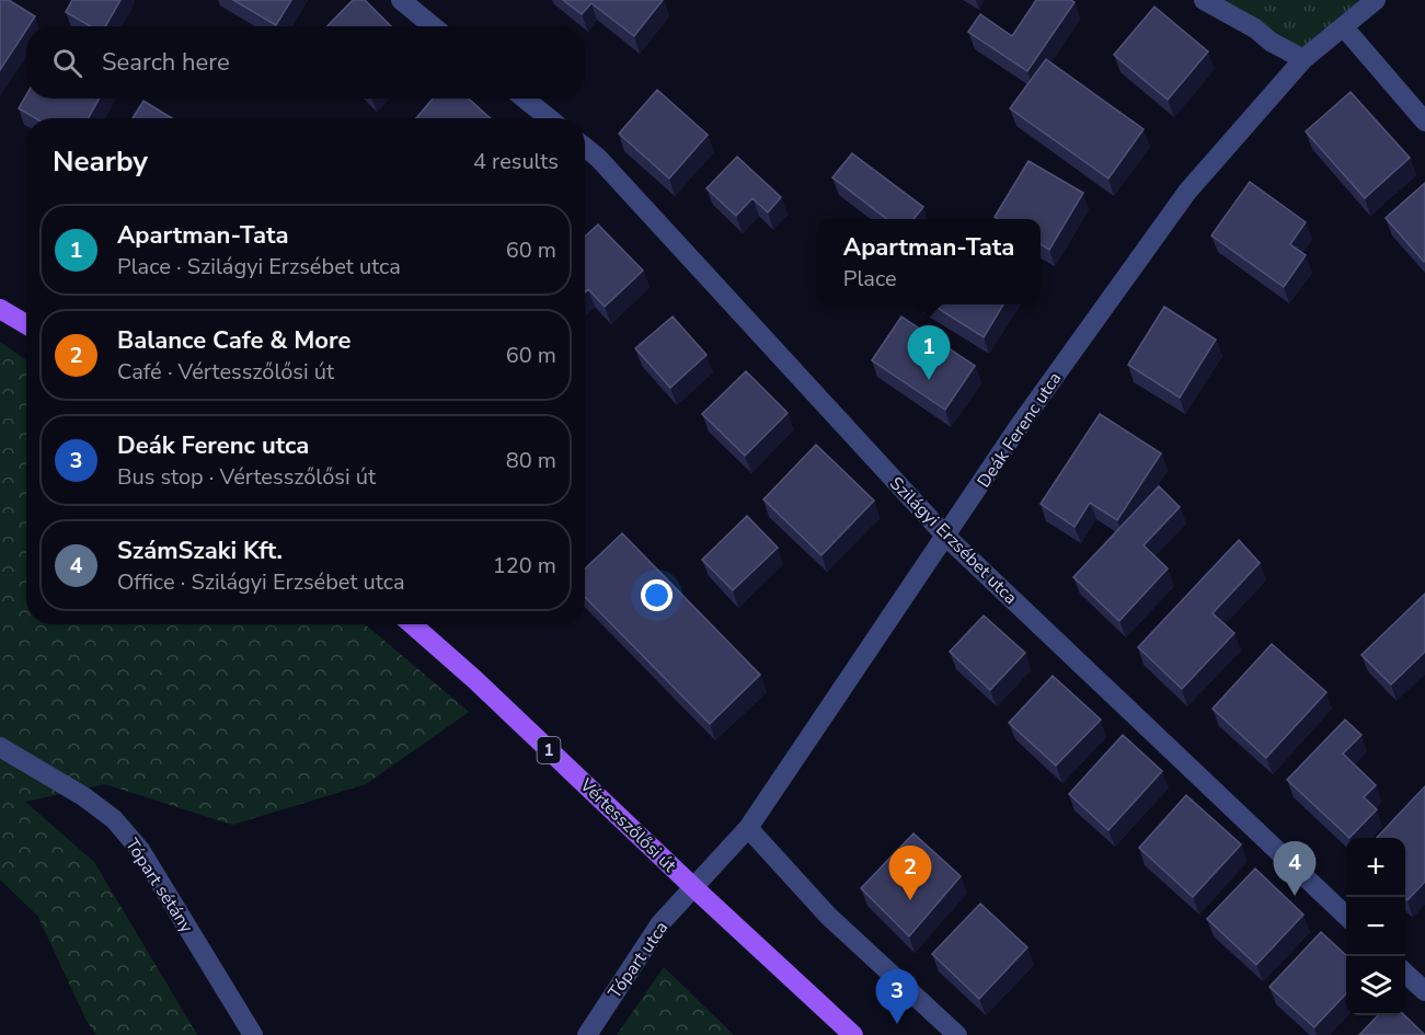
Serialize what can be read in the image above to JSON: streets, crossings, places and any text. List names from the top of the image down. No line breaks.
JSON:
{"streets":{"main road":["1","Vértesszőlősi út"],"street":["Deák Ferenc utca","Szilágyi Erzsébet utca","Tópart sétány","Tópart utca"]},"crossings":[["Deák Ferenc utca","Szilágyi Erzsébet utca"],["Deák Ferenc utca","Vértesszőlősi út"],["Deák Ferenc utca","Tópart utca"],["Vértesszőlősi út","Tópart utca"]],"page":{"search":"Search here","heading":["Nearby","4 results"],"list":[{"mark":"1","name":"Apartman-Tata","note":"Place · Szilágyi Erzsébet utca","value":"60 m"},{"mark":"2","name":"Balance Cafe & More","note":"Café · Vértesszőlősi út","value":"60 m"},{"mark":"3","name":"Deák Ferenc utca","note":"Bus stop · Vértesszőlősi út","value":"80 m"},{"mark":"4","name":"SzámSzaki Kft.","note":"Office · Szilágyi Erzsébet utca","value":"120 m"}],"popup":["Apartman-Tata","Place"],"pins":["1","4","2","3"],"map_buttons":["+","−"]}}
